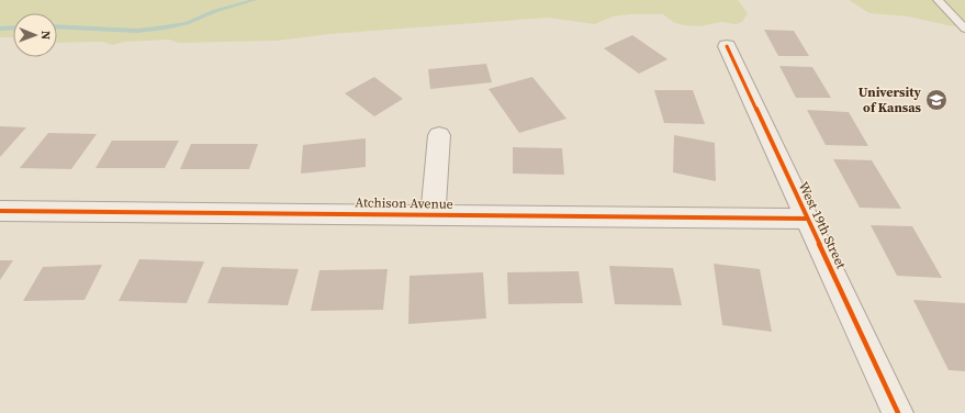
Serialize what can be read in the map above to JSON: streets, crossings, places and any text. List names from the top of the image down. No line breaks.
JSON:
{"streets":{"street":["Atchison Avenue","West 19th Street"]},"crossings":[["Atchison Avenue","West 19th Street"]],"places":{"school or university":["University of Kansas"]},"north":"right"}
